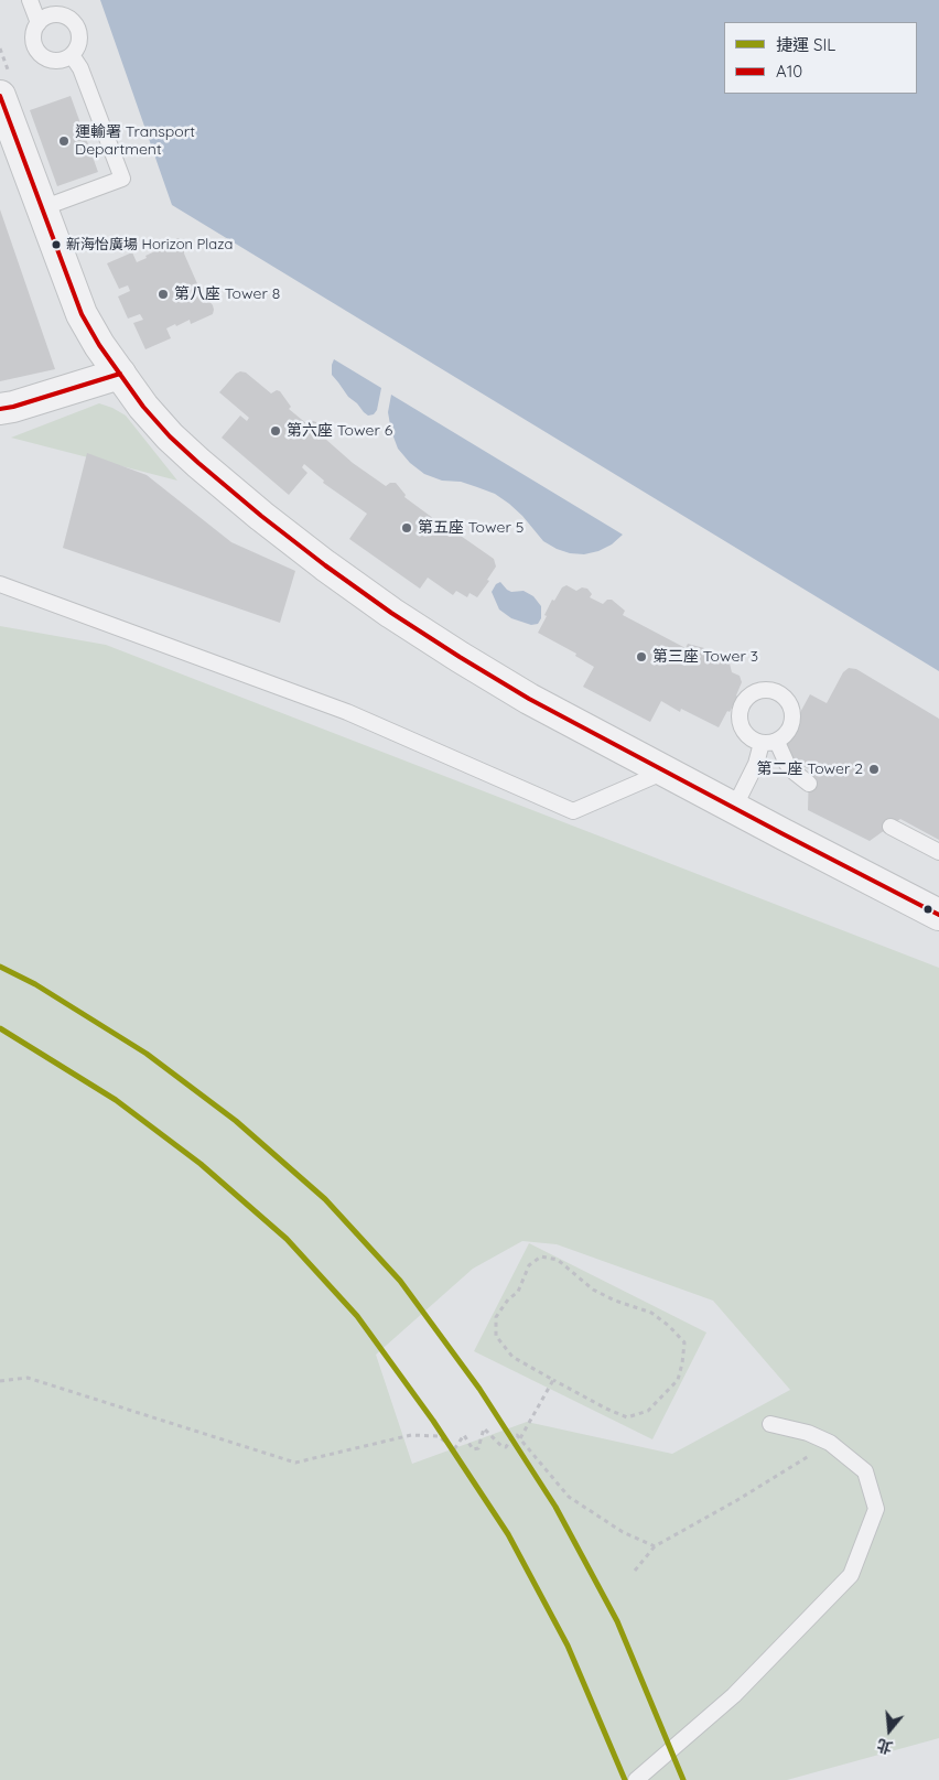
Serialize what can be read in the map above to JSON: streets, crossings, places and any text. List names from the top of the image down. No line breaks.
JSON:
{"places":["運輸署 Transport Department","新海怡廣場 Horizon Plaza","第八座 Tower 8","第六座 Tower 6","第五座 Tower 5","第三座 Tower 3","第二座 Tower 2"],"lines":["transit line A10","metro line SIL"],"legend":["捷運 SIL","A10"],"north":"bottom"}
